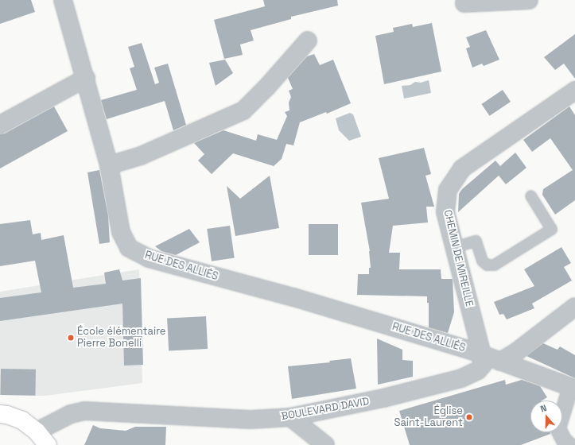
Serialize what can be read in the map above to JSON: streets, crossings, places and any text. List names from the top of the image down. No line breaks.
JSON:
{"streets":{"street":["CHEMIN DE MIREILLE","RUE DES ALLIÉS","BOULEVARD DAVID"]},"crossings":[["CHEMIN DE MIREILLE","RUE DES ALLIÉS"],["CHEMIN DE MIREILLE","BOULEVARD DAVID"],["RUE DES ALLIÉS","BOULEVARD DAVID"]],"places":["École élémentaire Pierre Bonelli","Église Saint-Laurent"],"north":"top"}
